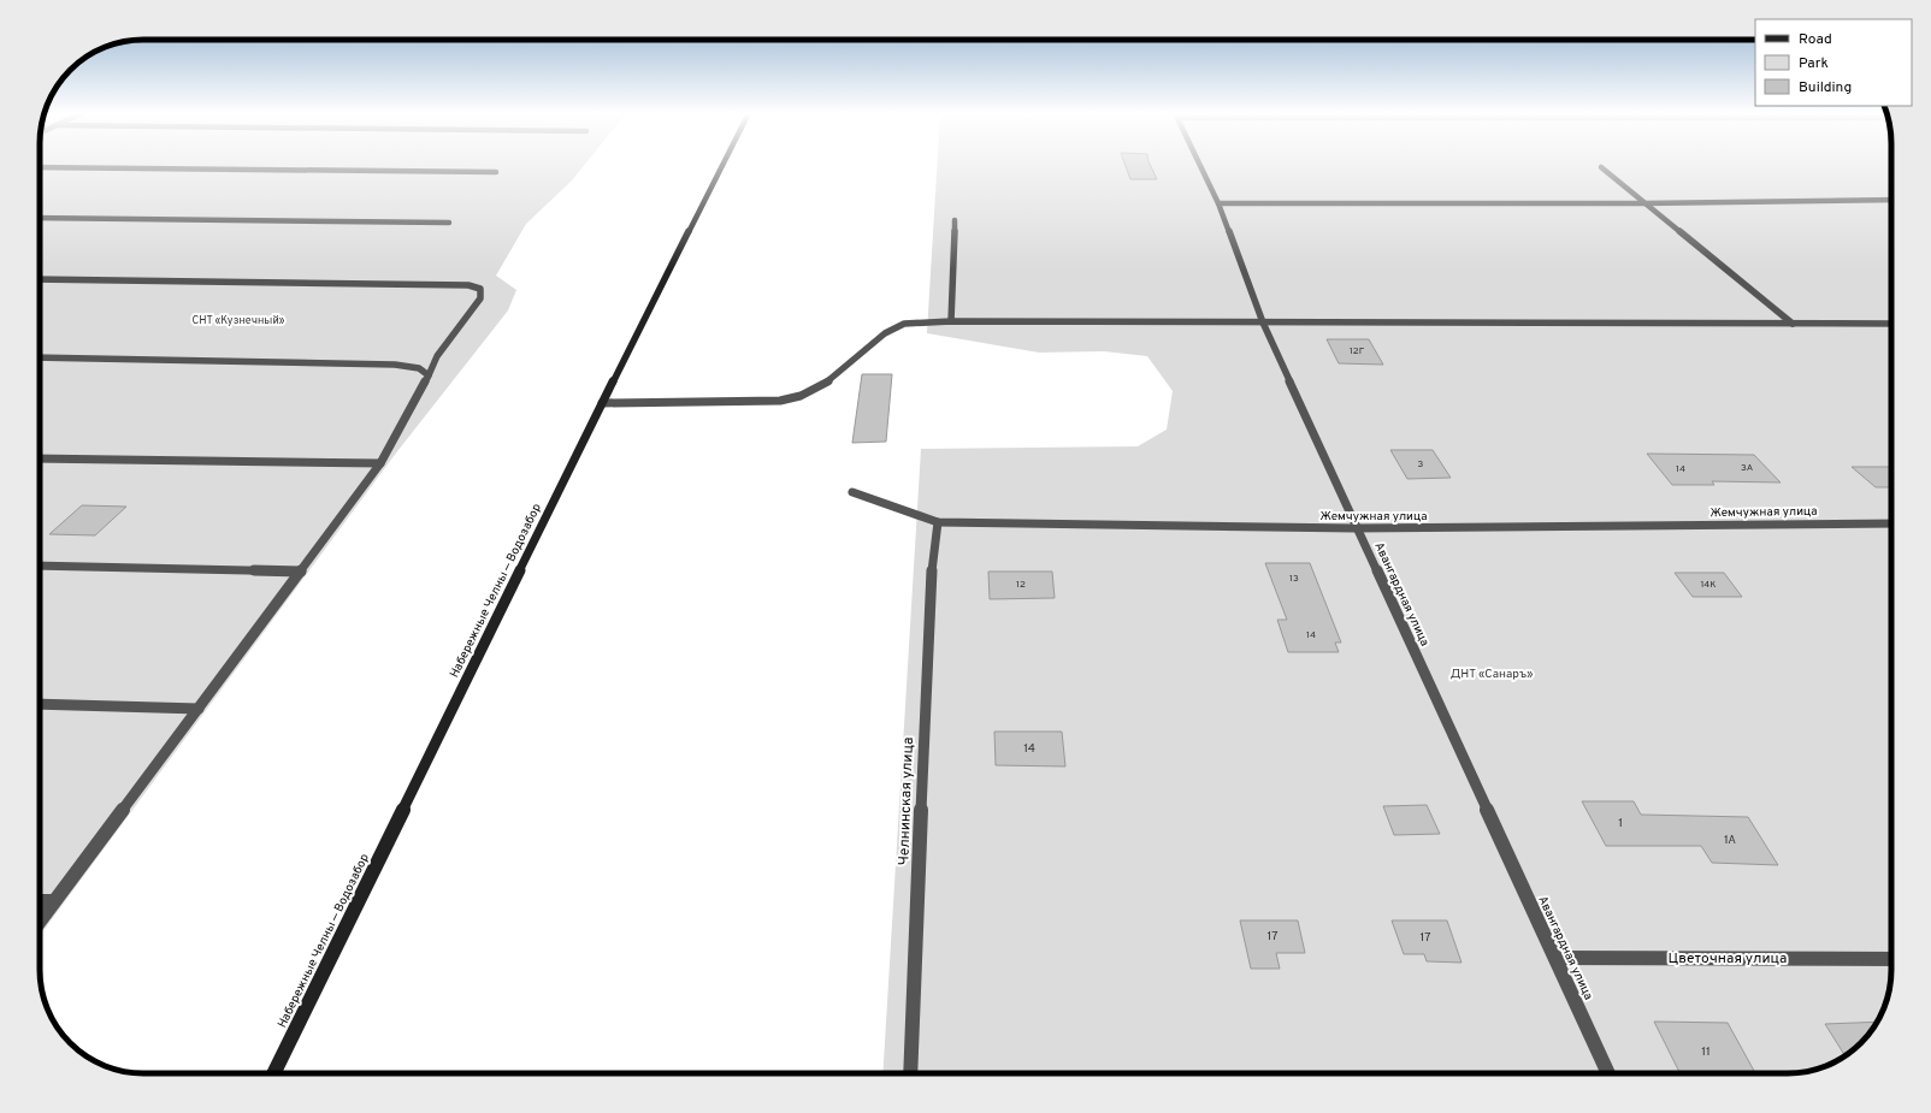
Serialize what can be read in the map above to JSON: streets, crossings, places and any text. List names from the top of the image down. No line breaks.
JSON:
{"streets":{"main road":["Набережные Челны — Водозабор"],"street":["Жемчужная улица","Авангардная улица","Челнинская улица","Цветочная улица"]},"crossings":[["Жемчужная улица","Авангардная улица"],["Жемчужная улица","Челнинская улица"],["Авангардная улица","Цветочная улица"]],"parks":["СНТ «Кузнечный»","ДНТ «Санаръ»"],"house_numbers":["12Г","3","3А","14","13","12","14К","14","14","1","1А","17","17","11"],"legend":["Road","Park","Building"]}
